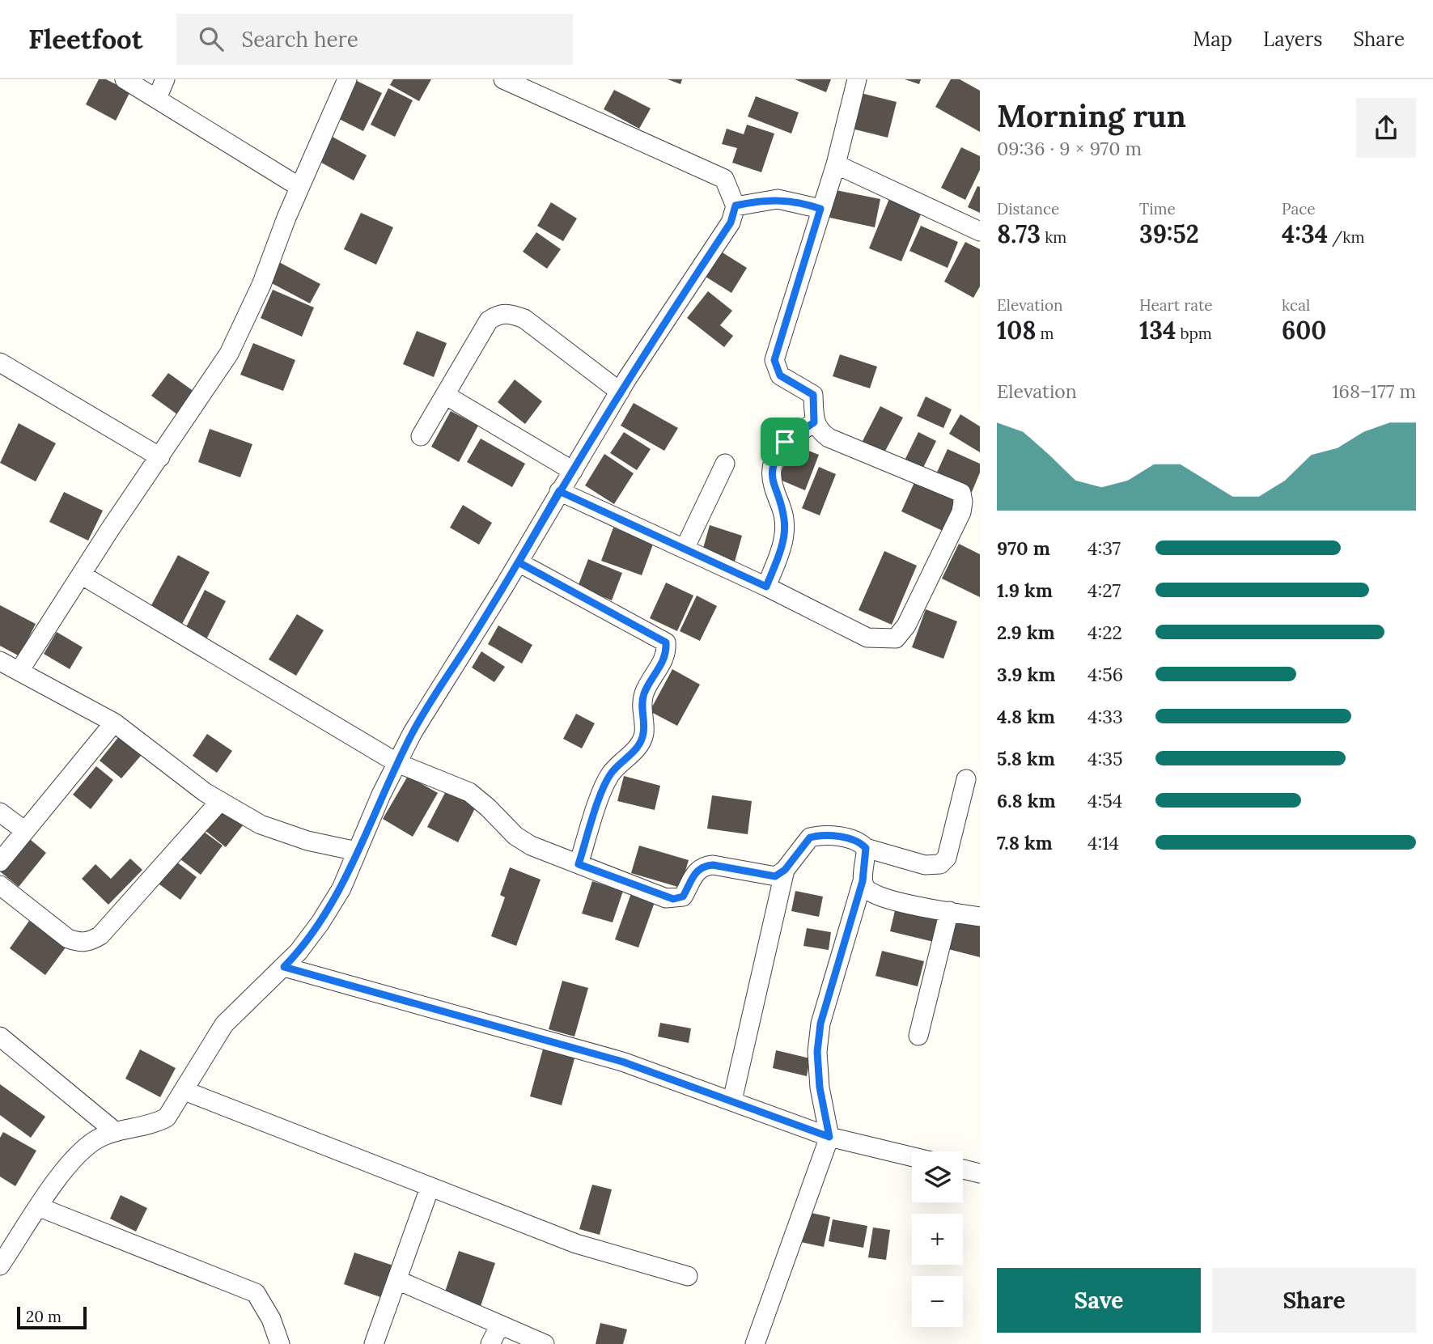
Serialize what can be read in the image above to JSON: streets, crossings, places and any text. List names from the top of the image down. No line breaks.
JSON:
{"scale_bar":"20 m","page":{"header":"Fleetfoot","search":"Search here","nav":["Map","Layers","Share"],"heading":["Morning run","09:36 · 9 × 970 m"],"stats":[["Distance","8.73 km"],["Time","39:52"],["Pace","4:34 /km"],["Elevation","108 m"],["Heart rate","134 bpm"],["kcal","600"]],"chart":["Elevation","168–177 m"],"list":[{"name":"970 m","note":"4:37"},{"name":"1.9 km","note":"4:27"},{"name":"2.9 km","note":"4:22"},{"name":"3.9 km","note":"4:56"},{"name":"4.8 km","note":"4:33"},{"name":"5.8 km","note":"4:35"},{"name":"6.8 km","note":"4:54"},{"name":"7.8 km","note":"4:14"}],"map_buttons":["+","−"],"buttons":["Save","Share"],"scale":"20 m"}}
